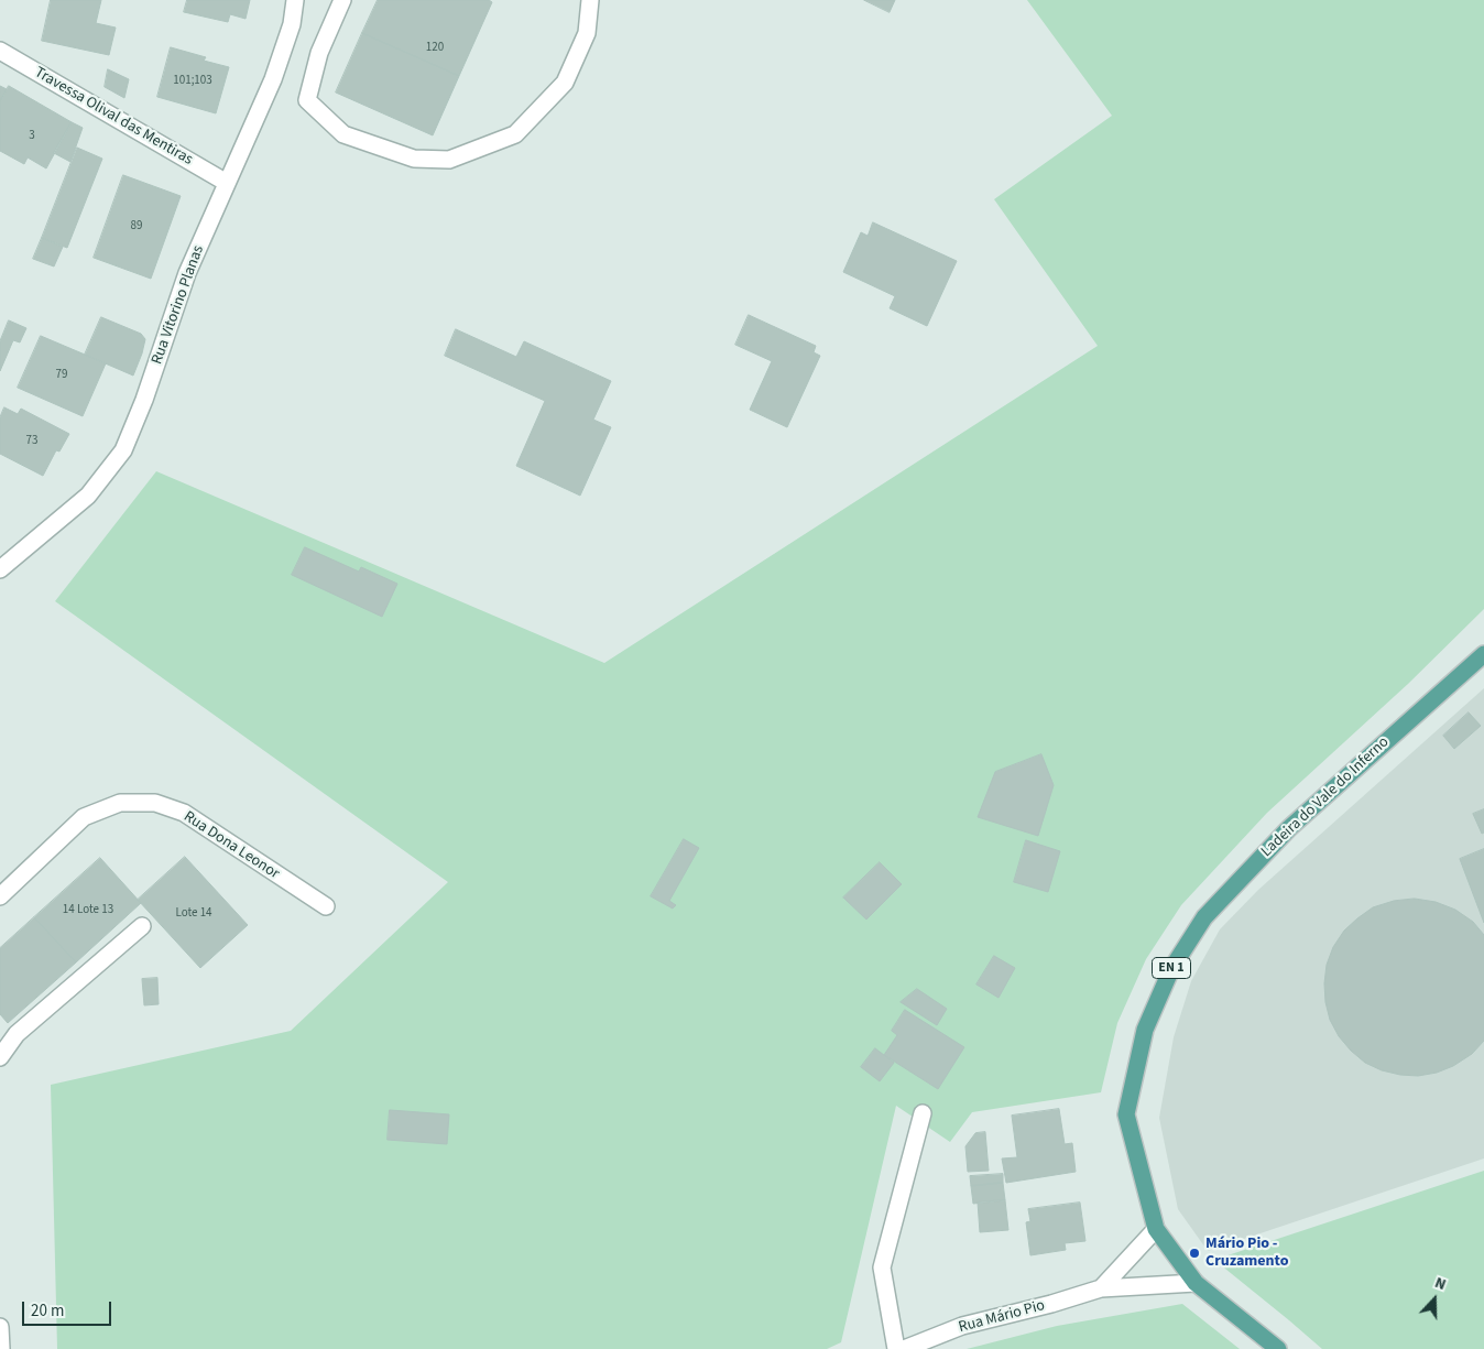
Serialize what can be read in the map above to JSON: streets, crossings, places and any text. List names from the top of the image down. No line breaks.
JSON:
{"streets":{"main road":["Ladeira do Vale do Inferno","EN 1"],"street":["Travessa Olival das Mentiras","Rua Vitorino Planas","Rua Dona Leonor","Rua Mário Pio"]},"crossings":[["Travessa Olival das Mentiras","Rua Vitorino Planas"],["Ladeira do Vale do Inferno","Rua Mário Pio"]],"places":["Mário Pio - Cruzamento"],"house_numbers":["120","101;103","3","89","79","73","14 Lote 13","Lote 14"],"scale_bar":"20 m","north":"top"}
